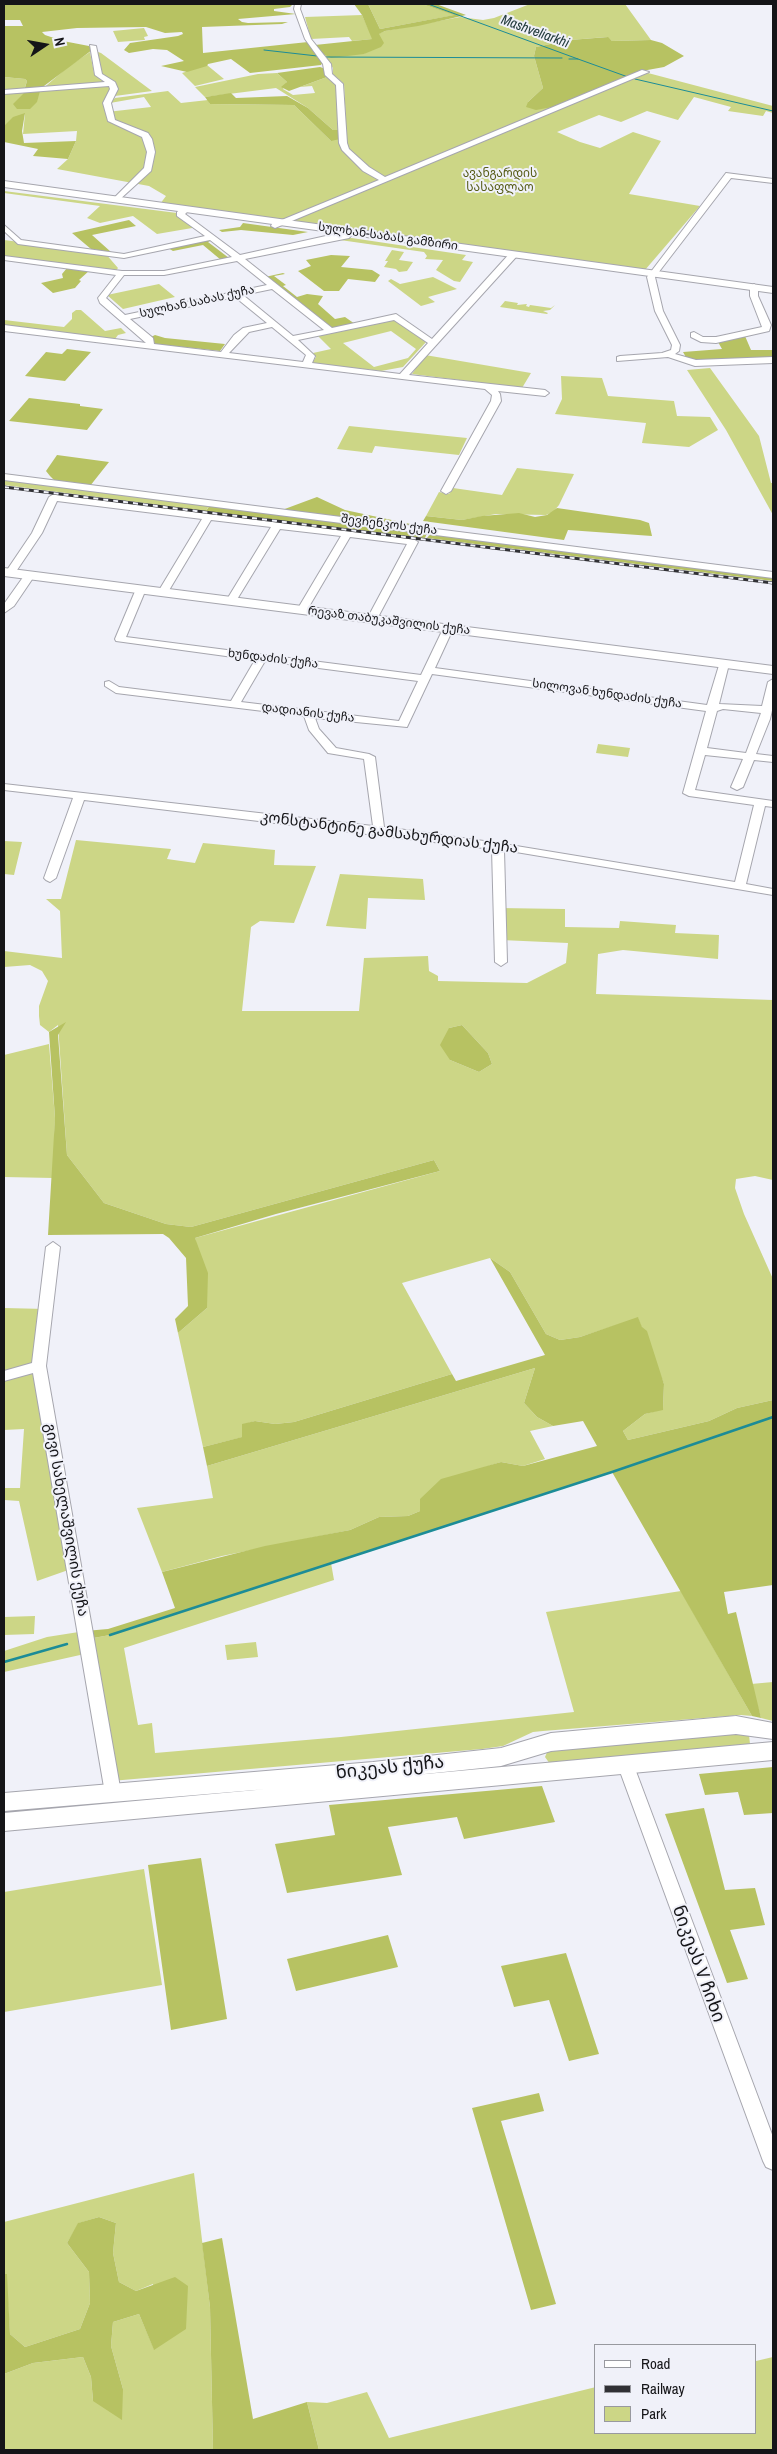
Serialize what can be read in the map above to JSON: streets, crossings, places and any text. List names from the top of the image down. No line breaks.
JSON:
{"streets":{"main road":["სულხან-საბას გამზირი","რევაზ თაბუკაშვილის ქუჩა","ნიკეას ქუჩა"],"street":["სულხან საბას ქუჩა","შევჩენკოს ქუჩა","ხუნდაძის ქუჩა","სილოვან ხუნდაძის ქუჩა","დადიანის ქუჩა","კონსტანტინე გამსახურდიას ქუჩა","გივი სახელაშვილის ქუჩა","ნიკეას V ჩიხი"]},"crossings":[["სულხან-საბას გამზირი","სულხან საბას ქუჩა"],["რევაზ თაბუკაშვილის ქუჩა","დადიანის ქუჩა"],["ხუნდაძის ქუჩა","სილოვან ხუნდაძის ქუჩა"],["ხუნდაძის ქუჩა","დადიანის ქუჩა"],["სილოვან ხუნდაძის ქუჩა","დადიანის ქუჩა"],["გივი სახელაშვილის ქუჩა","ნიკეას ქუჩა"],["ნიკეას ქუჩა","ნიკეას V ჩიხი"]],"water":["Mashveliarkhi"],"parks":["ავანგარდის სასაფლაო"],"legend":["Road","Railway","Park"],"north":"right"}
